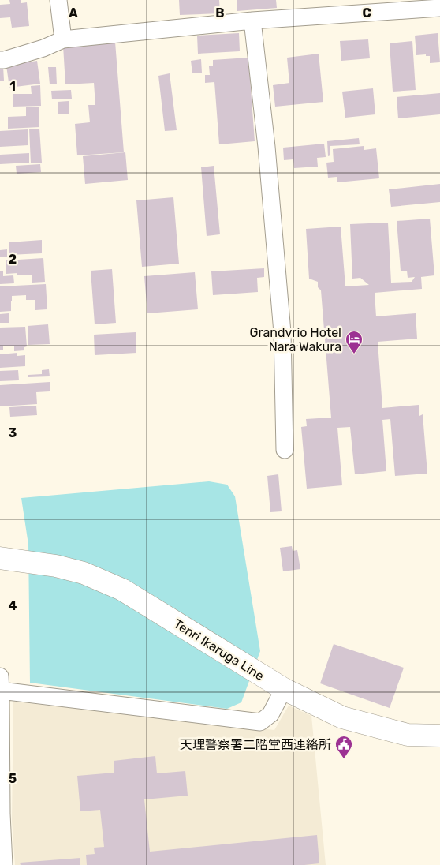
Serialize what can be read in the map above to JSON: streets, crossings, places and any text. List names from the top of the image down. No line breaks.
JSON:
{"streets":{"main road":["Tenri Ikaruga Line"]},"places":{"hotel":["Grandvrio Hotel Nara Wakura"],"public building":["天理警察署二階堂西連絡所"]},"grid":{"columns":["A","B","C"],"rows":["1","2","3","4","5"]}}
